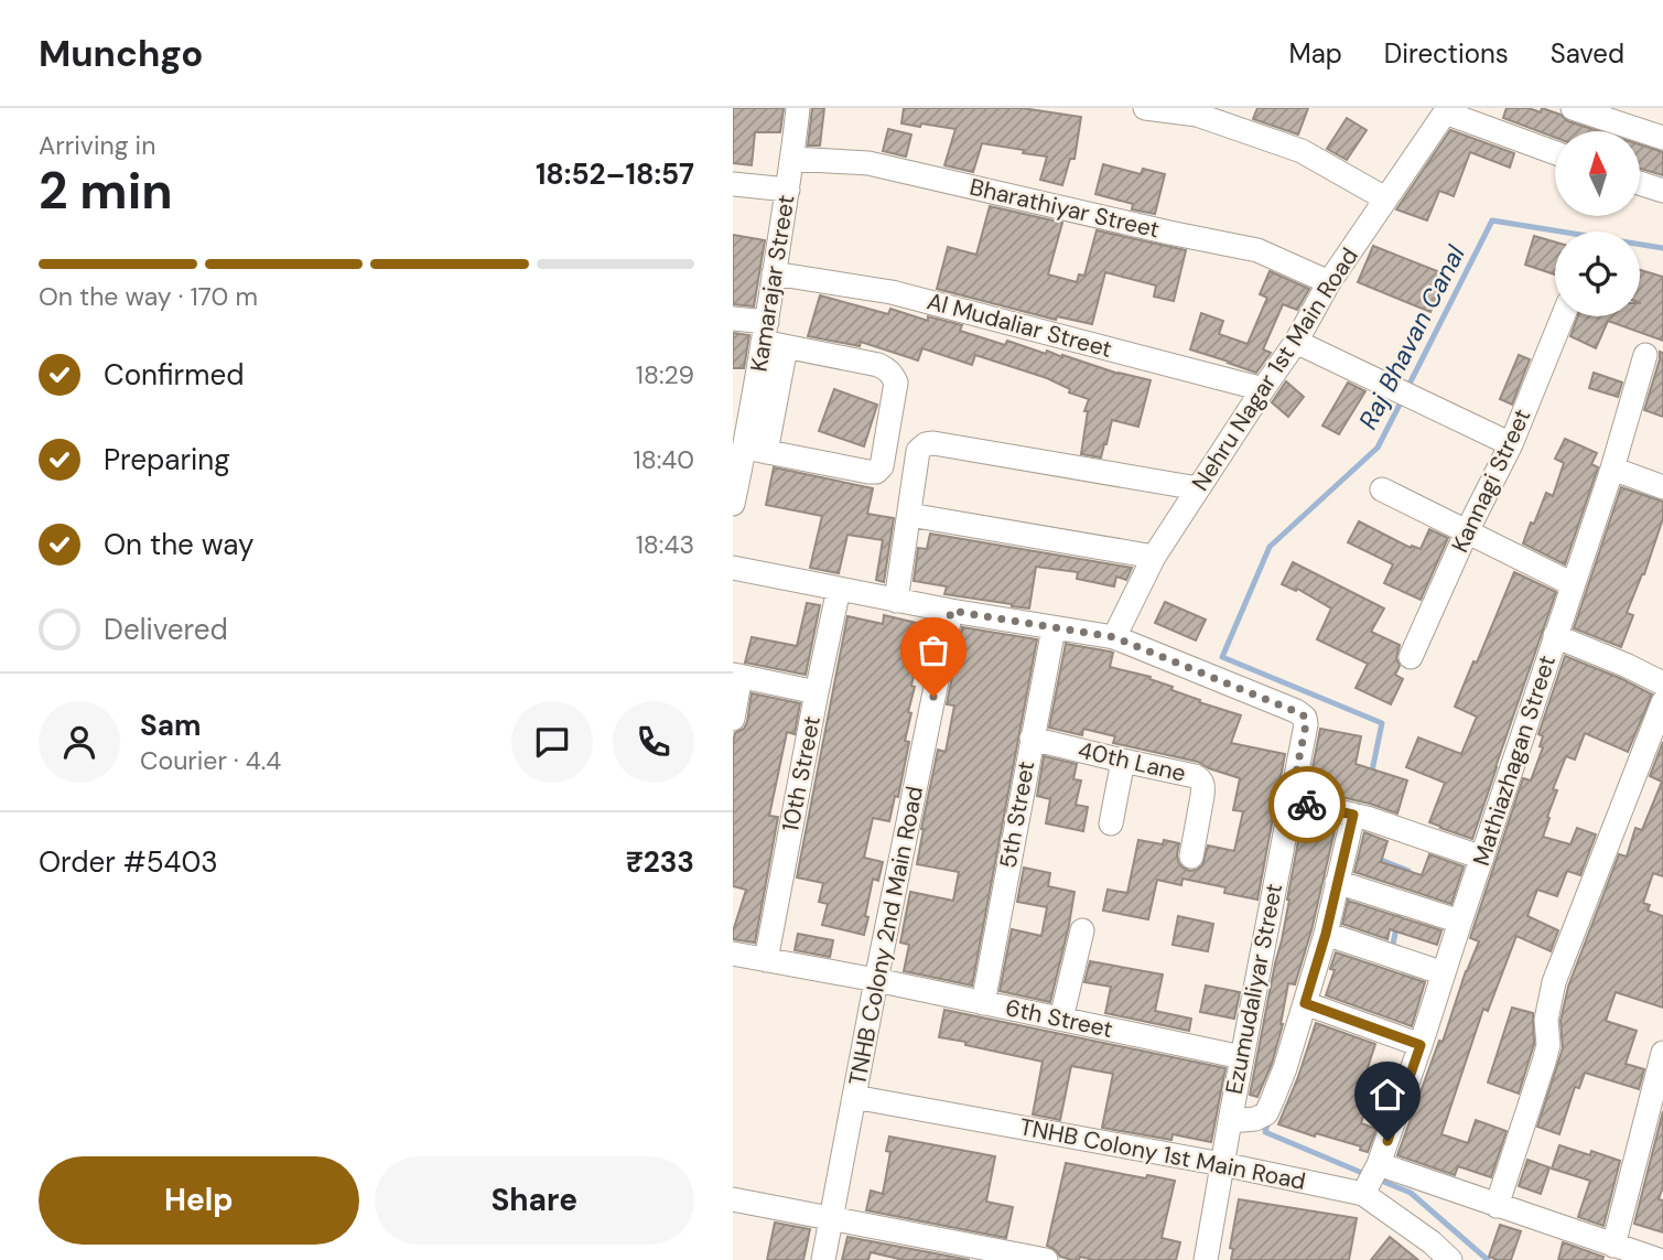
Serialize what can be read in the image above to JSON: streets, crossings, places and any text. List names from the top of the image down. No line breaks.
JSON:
{"streets":{"street":["Bharathiyar Street","Kamarajar Street","Al Mudaliar Street","Nehru Nagar 1st Main Road","Kannagi Street","Mathiazhagan Street","40th Lane","10th Street","5th Street","TNHB Colony 2nd Main Road","Ezumudaliyar Street","6th Street","TNHB Colony 1st Main Road"]},"crossings":[["Bharathiyar Street","Kamarajar Street"],["Bharathiyar Street","Nehru Nagar 1st Main Road"],["Kamarajar Street","Al Mudaliar Street"],["Al Mudaliar Street","Nehru Nagar 1st Main Road"],["Nehru Nagar 1st Main Road","Ezumudaliyar Street"],["Mathiazhagan Street","TNHB Colony 1st Main Road"],["40th Lane","5th Street"],["10th Street","6th Street"],["5th Street","6th Street"],["TNHB Colony 2nd Main Road","6th Street"],["TNHB Colony 2nd Main Road","TNHB Colony 1st Main Road"],["Ezumudaliyar Street","6th Street"],["Ezumudaliyar Street","TNHB Colony 1st Main Road"]],"water":["Raj Bhavan Canal"],"north":"top","page":{"header":"Munchgo","nav":["Map","Directions","Saved"],"heading":["2 min","Arriving in","18:52–18:57"],"panel":["Sam","Courier · 4.4","Order #5403","₹233"],"bar":"On the way · 170 m","list":[["Confirmed","18:29"],["Preparing","18:40"],["On the way","18:43"],"Delivered"],"buttons":["Help","Share"]}}
